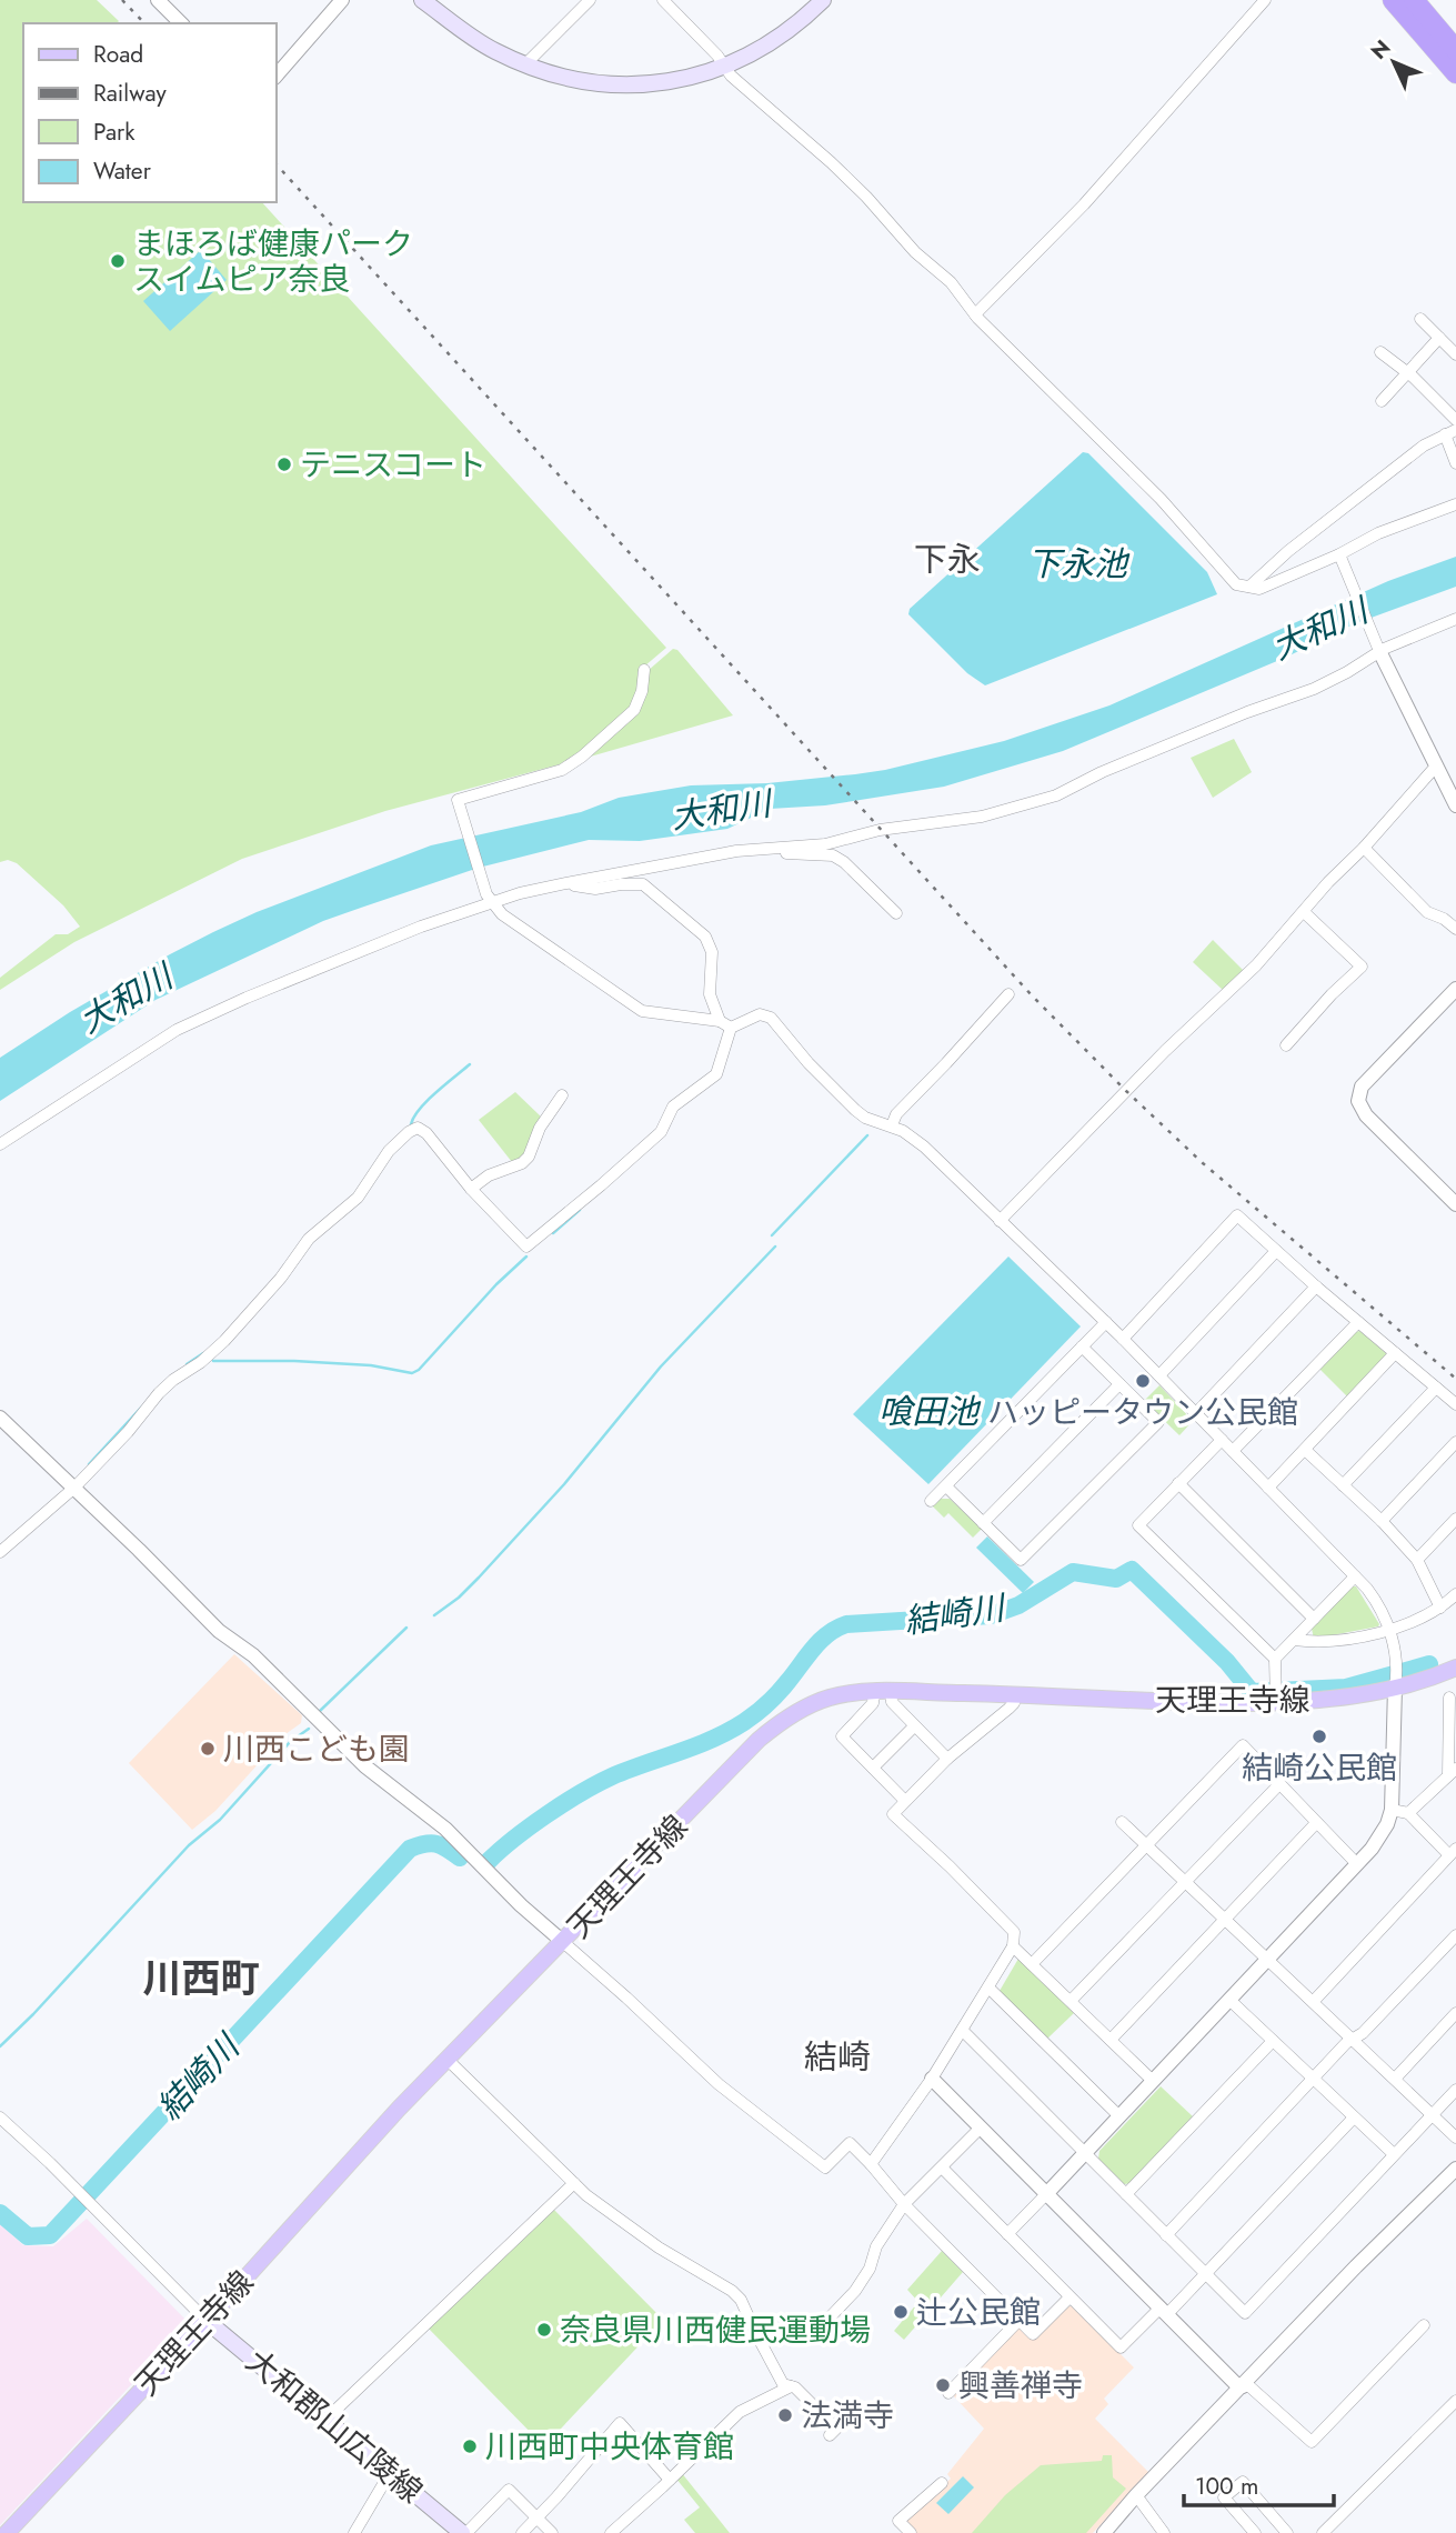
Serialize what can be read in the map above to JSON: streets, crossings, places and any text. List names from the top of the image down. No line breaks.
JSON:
{"streets":{"main road":["天理王寺線","大和郡山広陵線"]},"crossings":[["天理王寺線","大和郡山広陵線"]],"districts":["下永","川西町","結崎"],"water":["下永池","大和川","喰田池","結崎川"],"places":["まほろば健康パーク スイムピア奈良","テニスコート","ハッピータウン公民館","結崎公民館","川西こども園","辻公民館","奈良県川西健民運動場","興善禅寺","法満寺","川西町中央体育館"],"legend":["Road","Railway","Park","Water"],"scale_bar":"100 m","north":"top left"}
